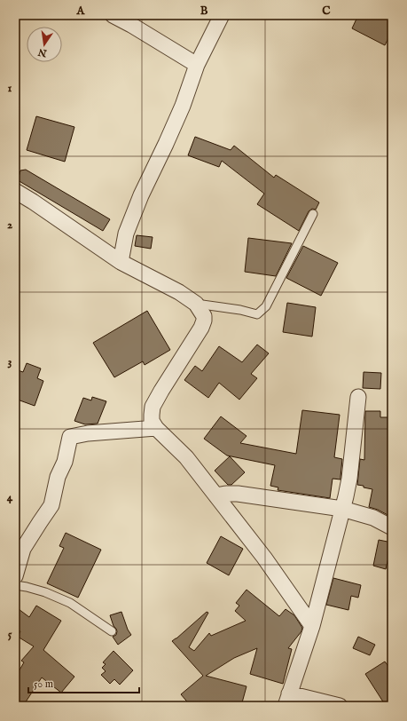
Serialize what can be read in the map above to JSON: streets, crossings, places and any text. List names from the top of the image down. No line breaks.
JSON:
{"scale_bar":"50 m","north":"bottom","grid":{"columns":["A","B","C"],"rows":["1","2","3","4","5"]}}
